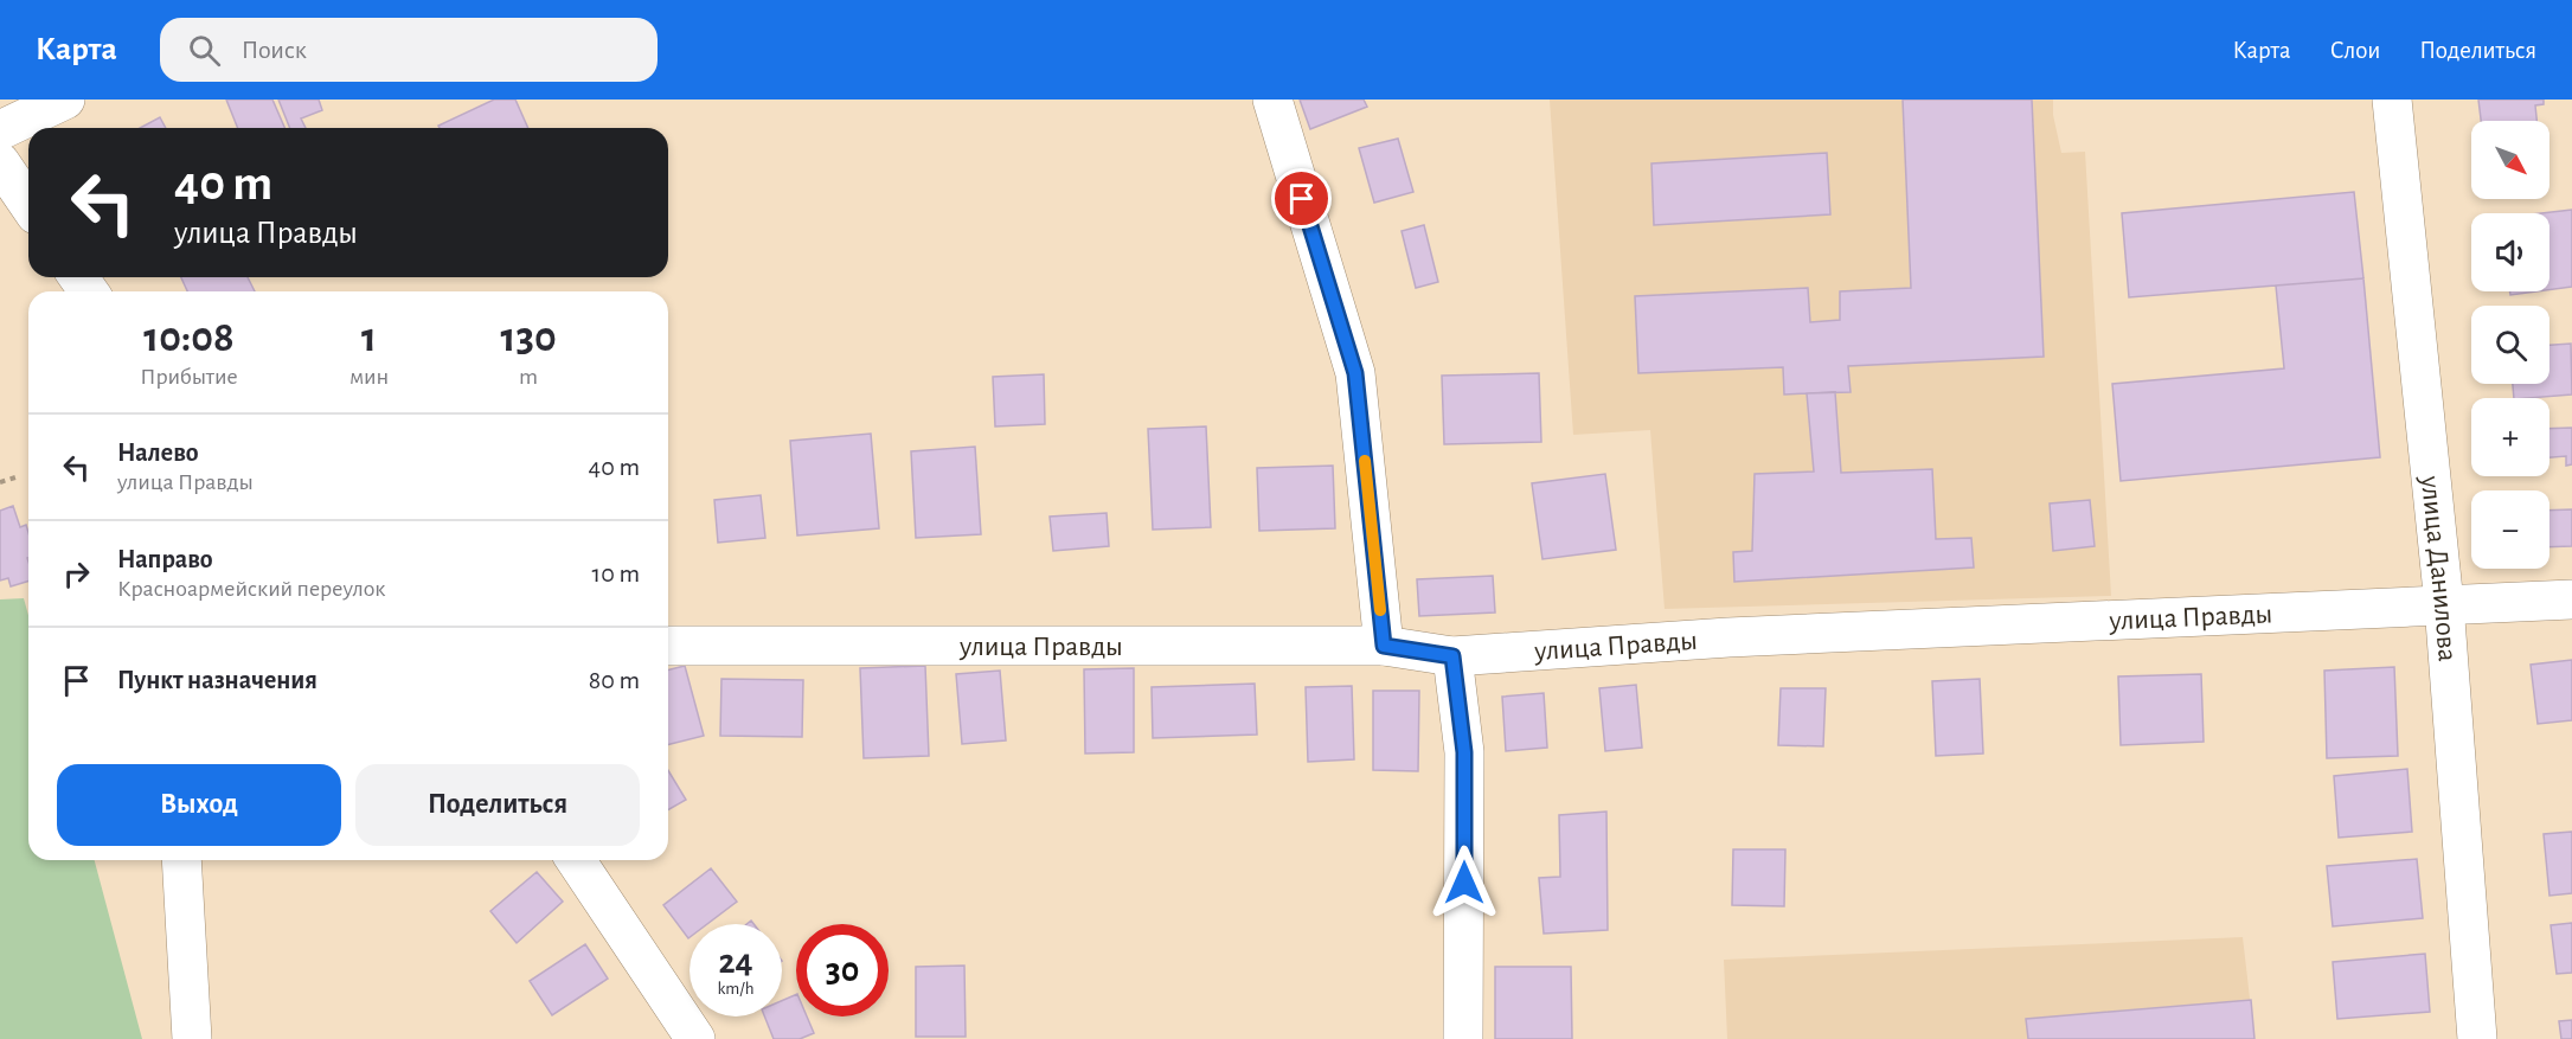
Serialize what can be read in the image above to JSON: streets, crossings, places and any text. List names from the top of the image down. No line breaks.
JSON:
{"streets":{"street":["улица Данилова","улица Правды"]},"crossings":[["улица Данилова","улица Правды"]],"north":"bottom right","page":{"header":"Карта","search":"Поиск","nav":["Карта","Слои","Поделиться"],"map_buttons":["+","−"],"turn":["40 m","улица Правды"],"eta":["10:08","Прибытие","1","мин","130","m"],"list":[{"name":"Налево","note":"улица Правды","value":"40 m"},{"name":"Направо","note":"Красноармейский переулок","value":"10 m"},{"name":"Пункт назначения","value":"80 m"}],"buttons":["Выход","Поделиться"],"speed":"24 km/h","limit":"30"}}
